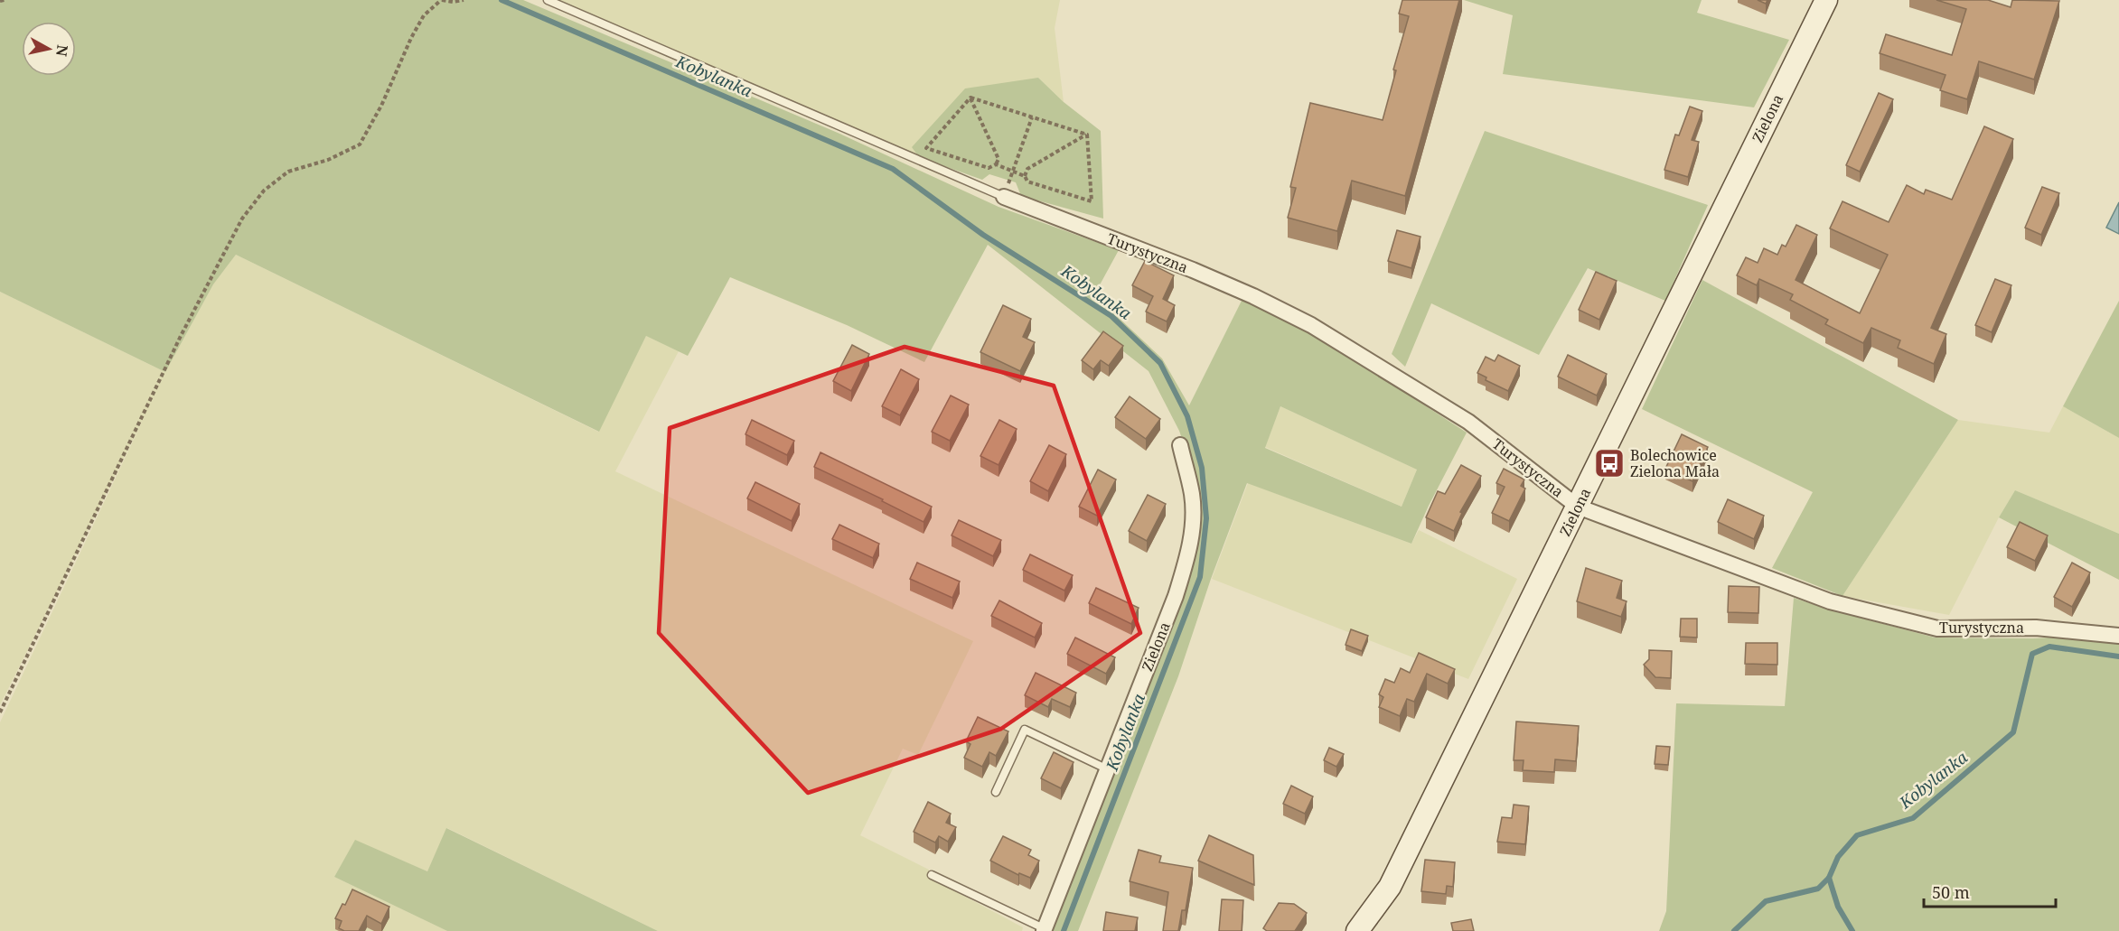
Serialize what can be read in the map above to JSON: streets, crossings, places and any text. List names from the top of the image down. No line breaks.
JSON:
{"streets":{"street":["Zielona","Turystyczna"]},"crossings":[["Zielona","Turystyczna"]],"water":["Kobylanka"],"places":{"bus stop":["Bolechowice Zielona Mała"]},"scale_bar":"50 m","north":"right"}
